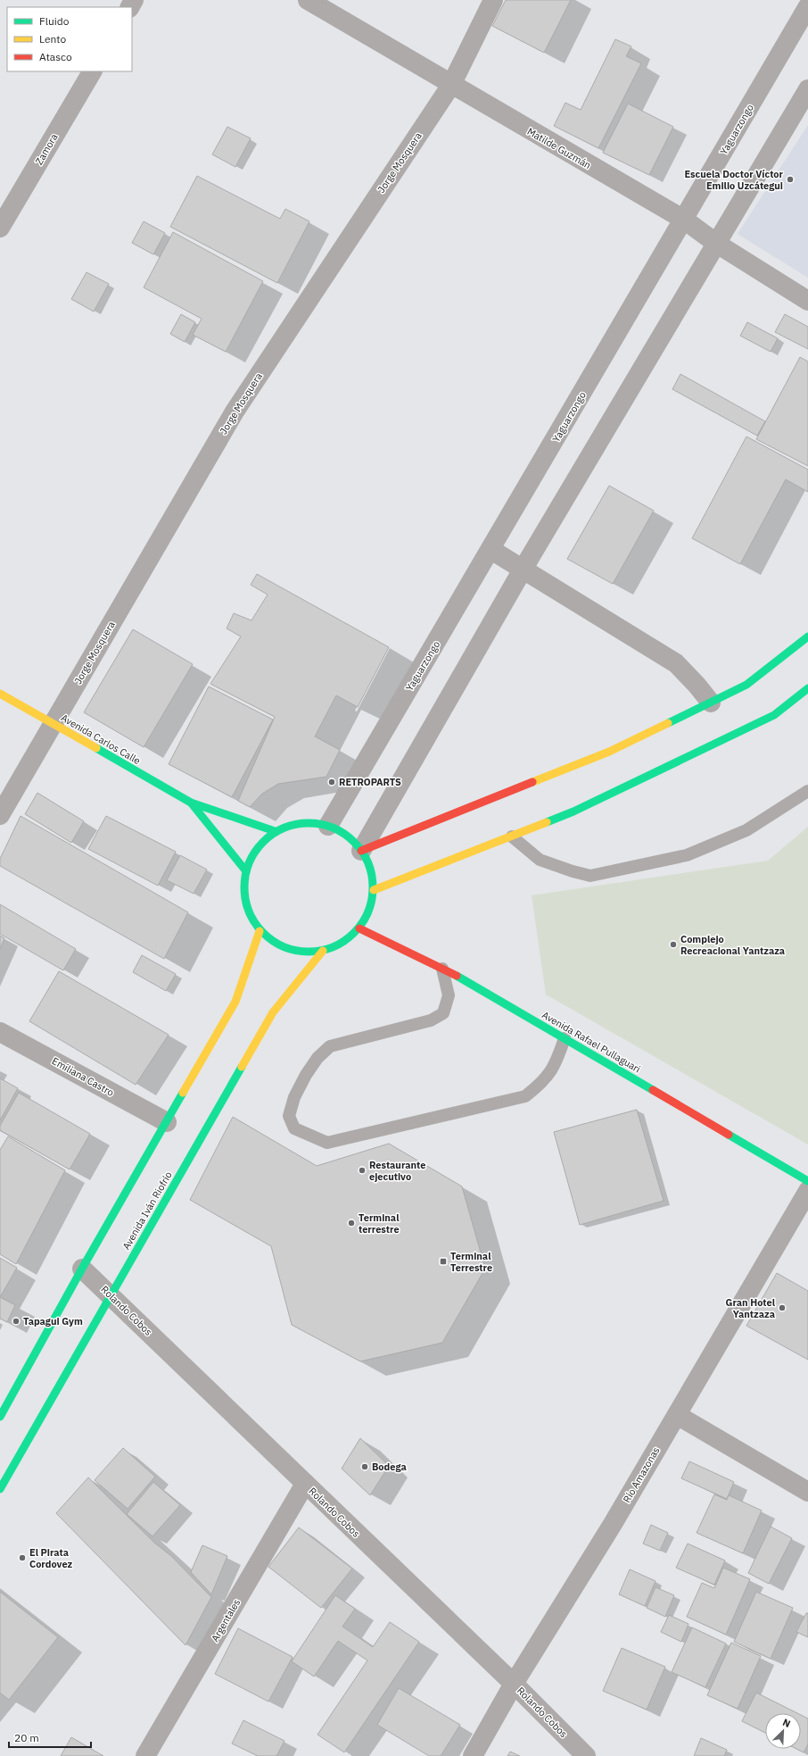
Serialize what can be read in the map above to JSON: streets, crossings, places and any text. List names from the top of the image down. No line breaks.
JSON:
{"streets":{"main road":["Avenida Carlos Calle","Avenida Rafael Pullaguari","Avenida Iván Riofrío"],"street":["Yaguarzongo","Matilde Guzmán","Zamora","Jorge Mosquera","Emiliana Castro","Rolando Cobos","Río Amazonas","Argentales"]},"crossings":[["Yaguarzongo","Matilde Guzmán"],["Matilde Guzmán","Jorge Mosquera"],["Jorge Mosquera","Avenida Carlos Calle"],["Avenida Iván Riofrío","Rolando Cobos"],["Rolando Cobos","Río Amazonas"],["Rolando Cobos","Argentales"]],"places":{"other":["Escuela Doctor Víctor Emilio Uzcátegui","RETROPARTS","Complejo Recreacional Yantzaza","Restaurante ejecutivo","Terminal terrestre","Gran Hotel Yantzaza","Tapagui Gym","Bodega","El Pirata Cordovez"],"transit":["Terminal Terrestre"]},"legend":["Fluido","Lento","Atasco"],"scale_bar":"20 m","north":"top right"}
